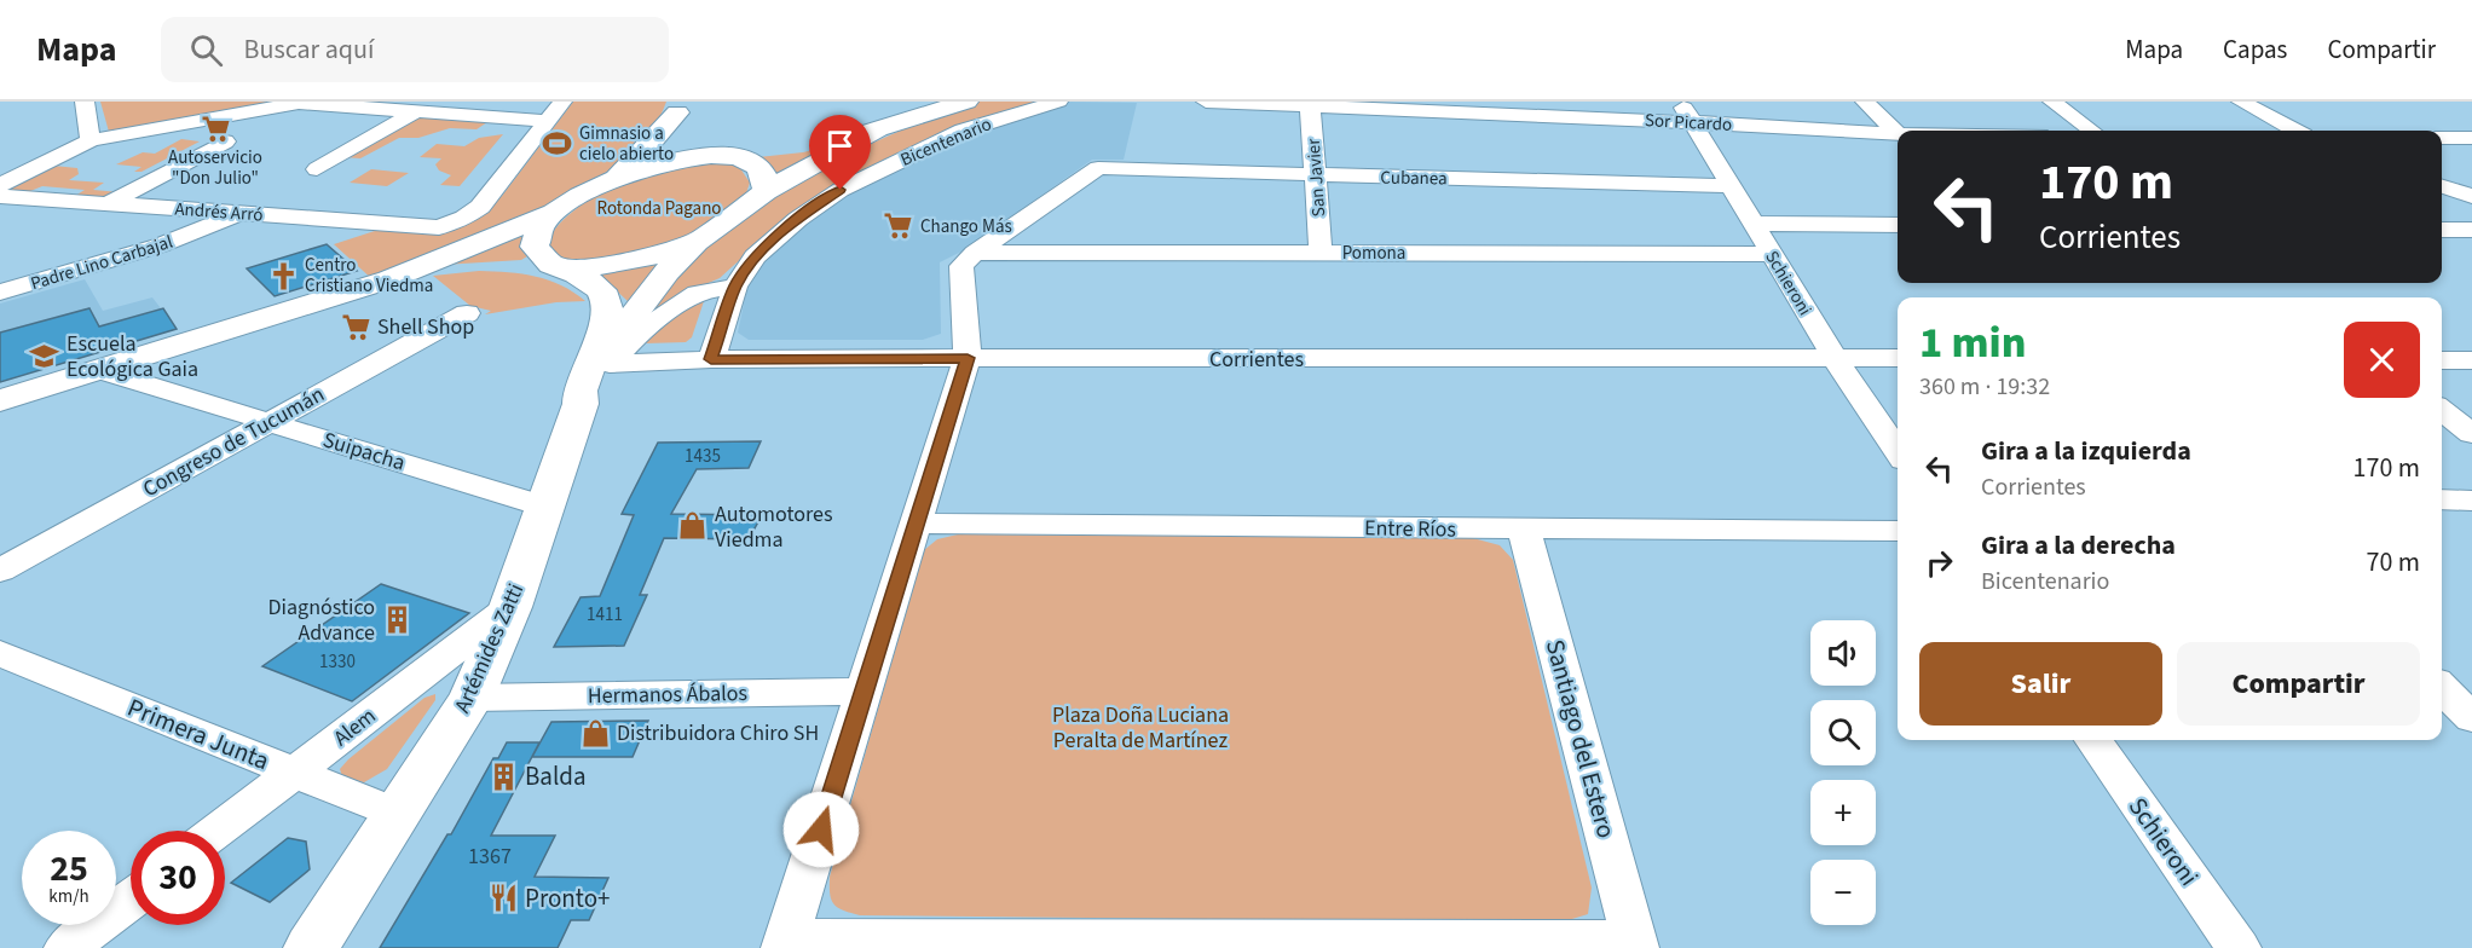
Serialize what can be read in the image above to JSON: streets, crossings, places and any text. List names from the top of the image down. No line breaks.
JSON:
{"streets":{"main road":["Artémides Zatti"],"street":["Sor Picardo","Bicentenario","San Javier","Cubanea","Andrés Arró","Pomona","Padre Lino Carbajal","Schieroni","Corrientes","Congreso de Tucumán","Suipacha","Entre Ríos","Hermanos Ábalos","Alem","Primera Junta","Santiago del Estero"]},"crossings":[["Sor Picardo","San Javier"],["Sor Picardo","Schieroni"],["Bicentenario","Corrientes"],["San Javier","Cubanea"],["San Javier","Pomona"],["Cubanea","Pomona"],["Cubanea","Schieroni"],["Andrés Arró","Padre Lino Carbajal"],["Pomona","Schieroni"],["Schieroni","Corrientes"],["Corrientes","Artémides Zatti"],["Congreso de Tucumán","Suipacha"],["Suipacha","Artémides Zatti"],["Entre Ríos","Santiago del Estero"],["Artémides Zatti","Hermanos Ábalos"],["Artémides Zatti","Alem"],["Artémides Zatti","Primera Junta"],["Alem","Primera Junta"]],"parks":["Rotonda Pagano","Plaza Doña Luciana Peralta de Martínez"],"places":{"supermarket":["Autoservicio \"Don Julio\"","Chango Más","Shell Shop"],"sports":["Gimnasio a cielo abierto"],"church":["Centro Cristiano Viedma"],"school or university":["Escuela Ecológica Gaia"],"shop":["Automotores Viedma","Distribuidora Chiro SH"],"building":["Diagnóstico Advance","Balda"],"restaurant":["Pronto+"]},"house_numbers":["1435","1411","1330","1367"],"page":{"header":"Mapa","search":"Buscar aquí","nav":["Mapa","Capas","Compartir"],"turn":["170 m","Corrientes"],"heading":["1 min","360 m · 19:32"],"list":[{"name":"Gira a la izquierda","note":"Corrientes","value":"170 m"},{"name":"Gira a la derecha","note":"Bicentenario","value":"70 m"}],"map_buttons":["+","−"],"buttons":["Salir","Compartir"],"speed":"25 km/h","limit":"30"}}
